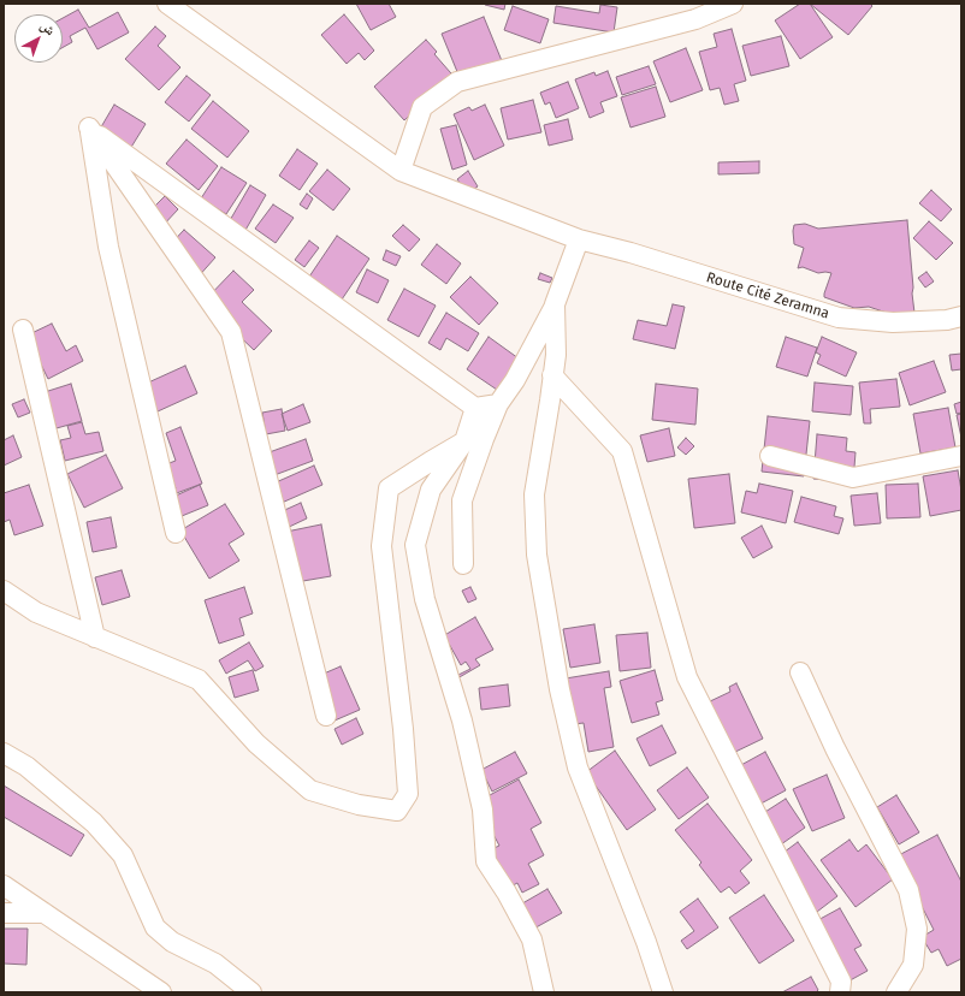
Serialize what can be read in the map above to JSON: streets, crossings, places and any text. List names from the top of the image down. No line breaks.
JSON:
{"streets":{"street":["Route Cité Zeramna"]},"north":"top right"}
